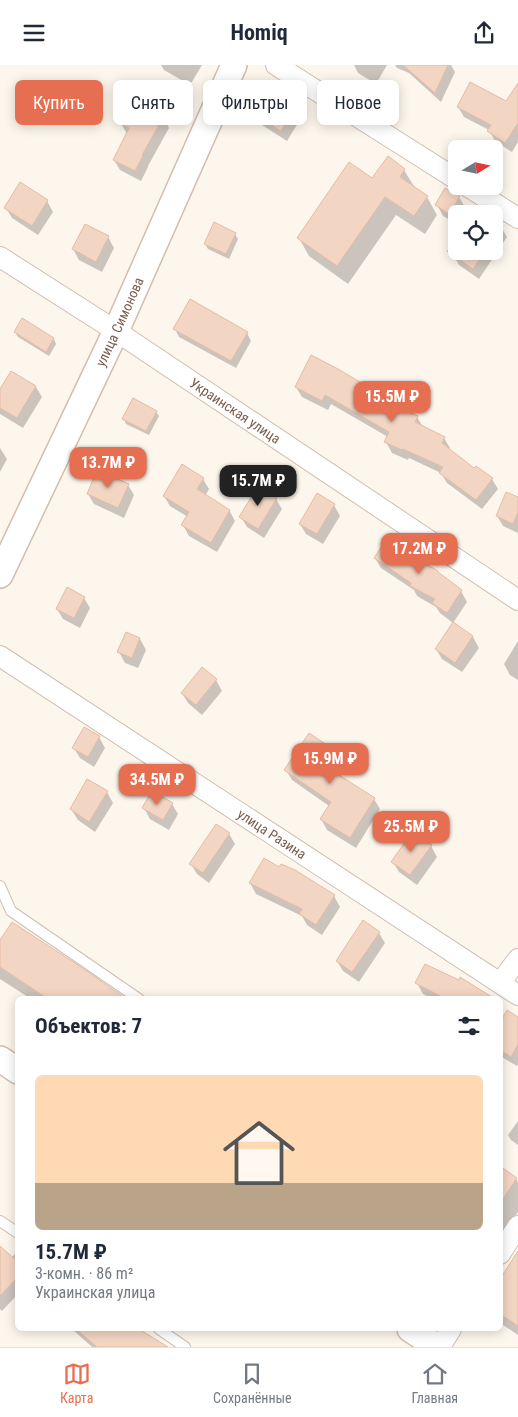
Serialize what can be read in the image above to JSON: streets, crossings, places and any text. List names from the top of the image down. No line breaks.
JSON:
{"streets":{"street":["улица Симонова","Украинская улица","улица Разина"]},"crossings":[["улица Симонова","Украинская улица"]],"north":"right","page":{"header":"Homiq","chip":["Купить","Снять","Фильтры","Новое"],"price":["15.5M ₽","13.7M ₽","15.7M ₽","17.2M ₽","15.9M ₽","34.5M ₽","25.5M ₽"],"heading":"Объектов: 7","list":[{"name":"15.7M ₽","note":"3-комн. · 86 m² · Украинская улица"}],"tabs":["Карта","Сохранённые","Главная"]}}
